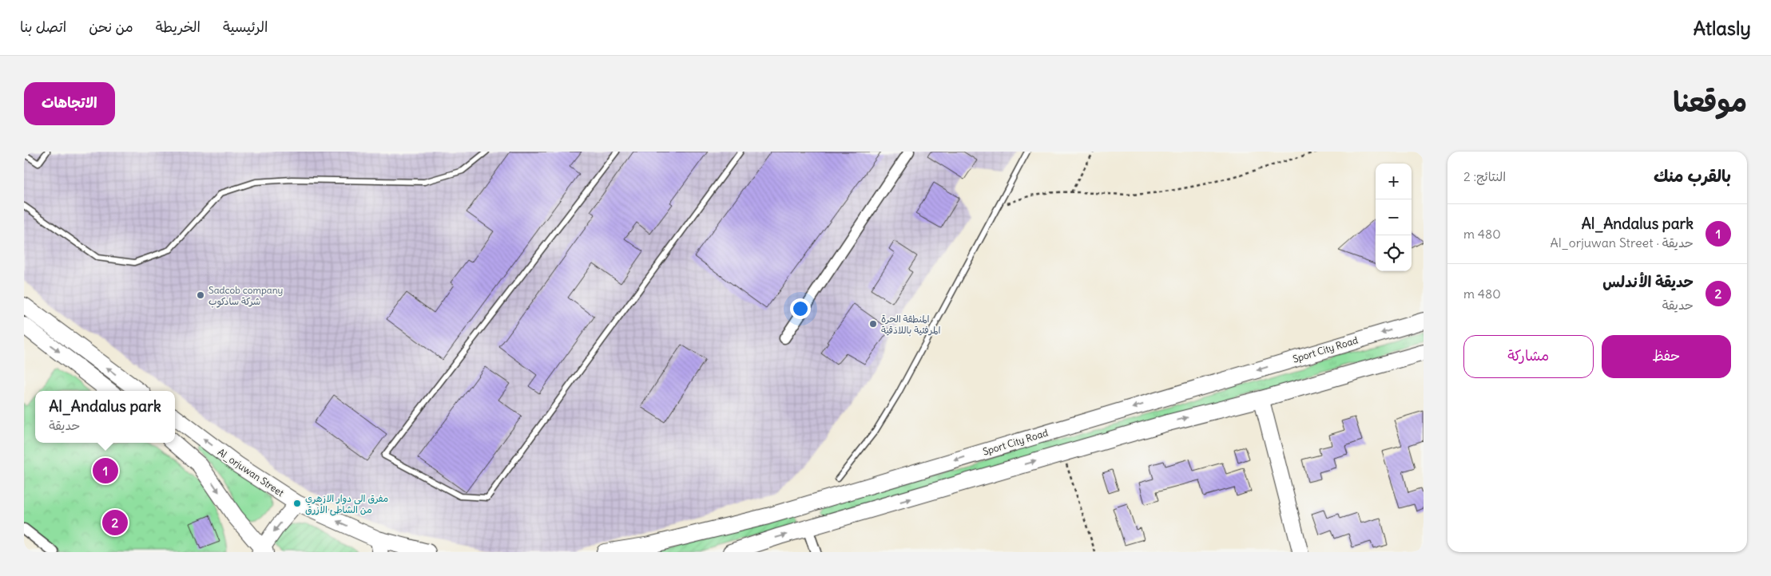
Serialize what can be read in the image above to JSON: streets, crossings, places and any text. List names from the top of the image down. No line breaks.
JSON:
{"streets":{"main road":["Sport City Road","Al_orjuwan Street"]},"places":["Sadcob company شركة سادكوب","المنطقة الحرة المرفئية باللاذقية","مفرق الى دوار الازهري من الشاطئ الأزرق"],"page":{"header":"Atlasly","nav":["الرئيسية","الخريطة","من نحن","اتصل بنا"],"title":"موقعنا","buttons":["الاتجاهات",["حفظ","مشاركة"]],"heading":["بالقرب منك","النتائج: 2"],"map_buttons":["+","−"],"list":[{"mark":"1","name":"Al_Andalus park","note":"حديقة · Al_orjuwan Street","value":"480 m"},{"mark":"2","name":"حديقة الأندلس","note":"حديقة","value":"480 m"}],"popup":["Al_Andalus park","حديقة"],"pins":["1","2"]}}
